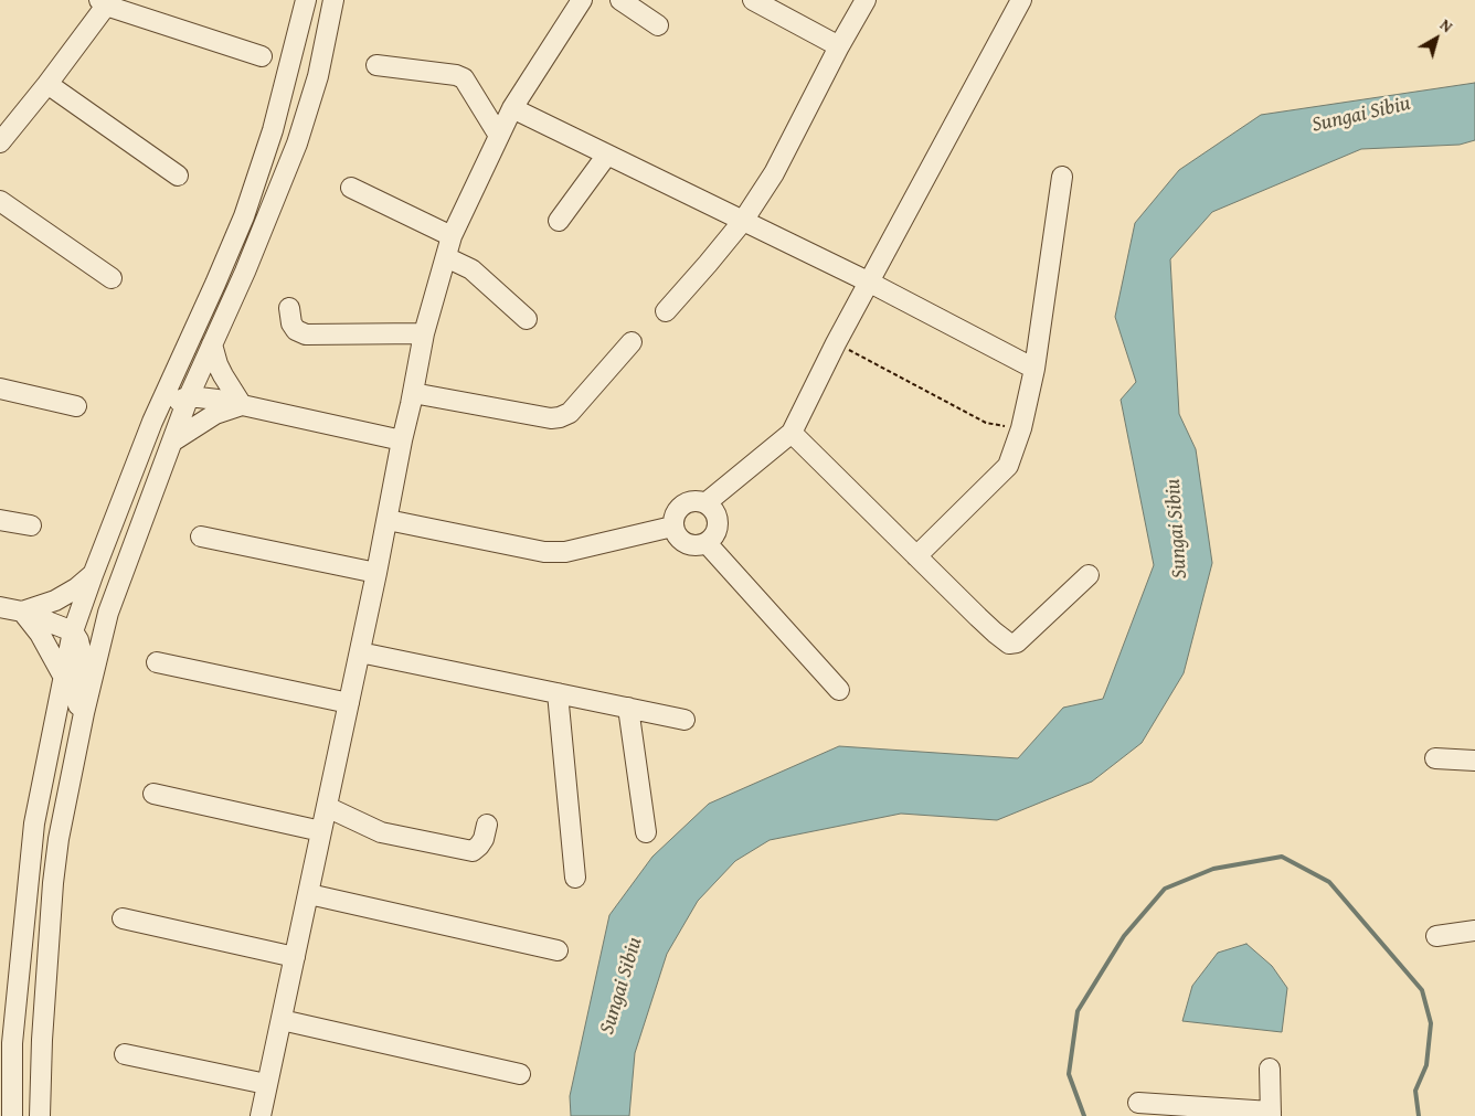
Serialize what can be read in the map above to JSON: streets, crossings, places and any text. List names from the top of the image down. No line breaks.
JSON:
{"water":["Sungai Sibiu"],"north":"top right"}
